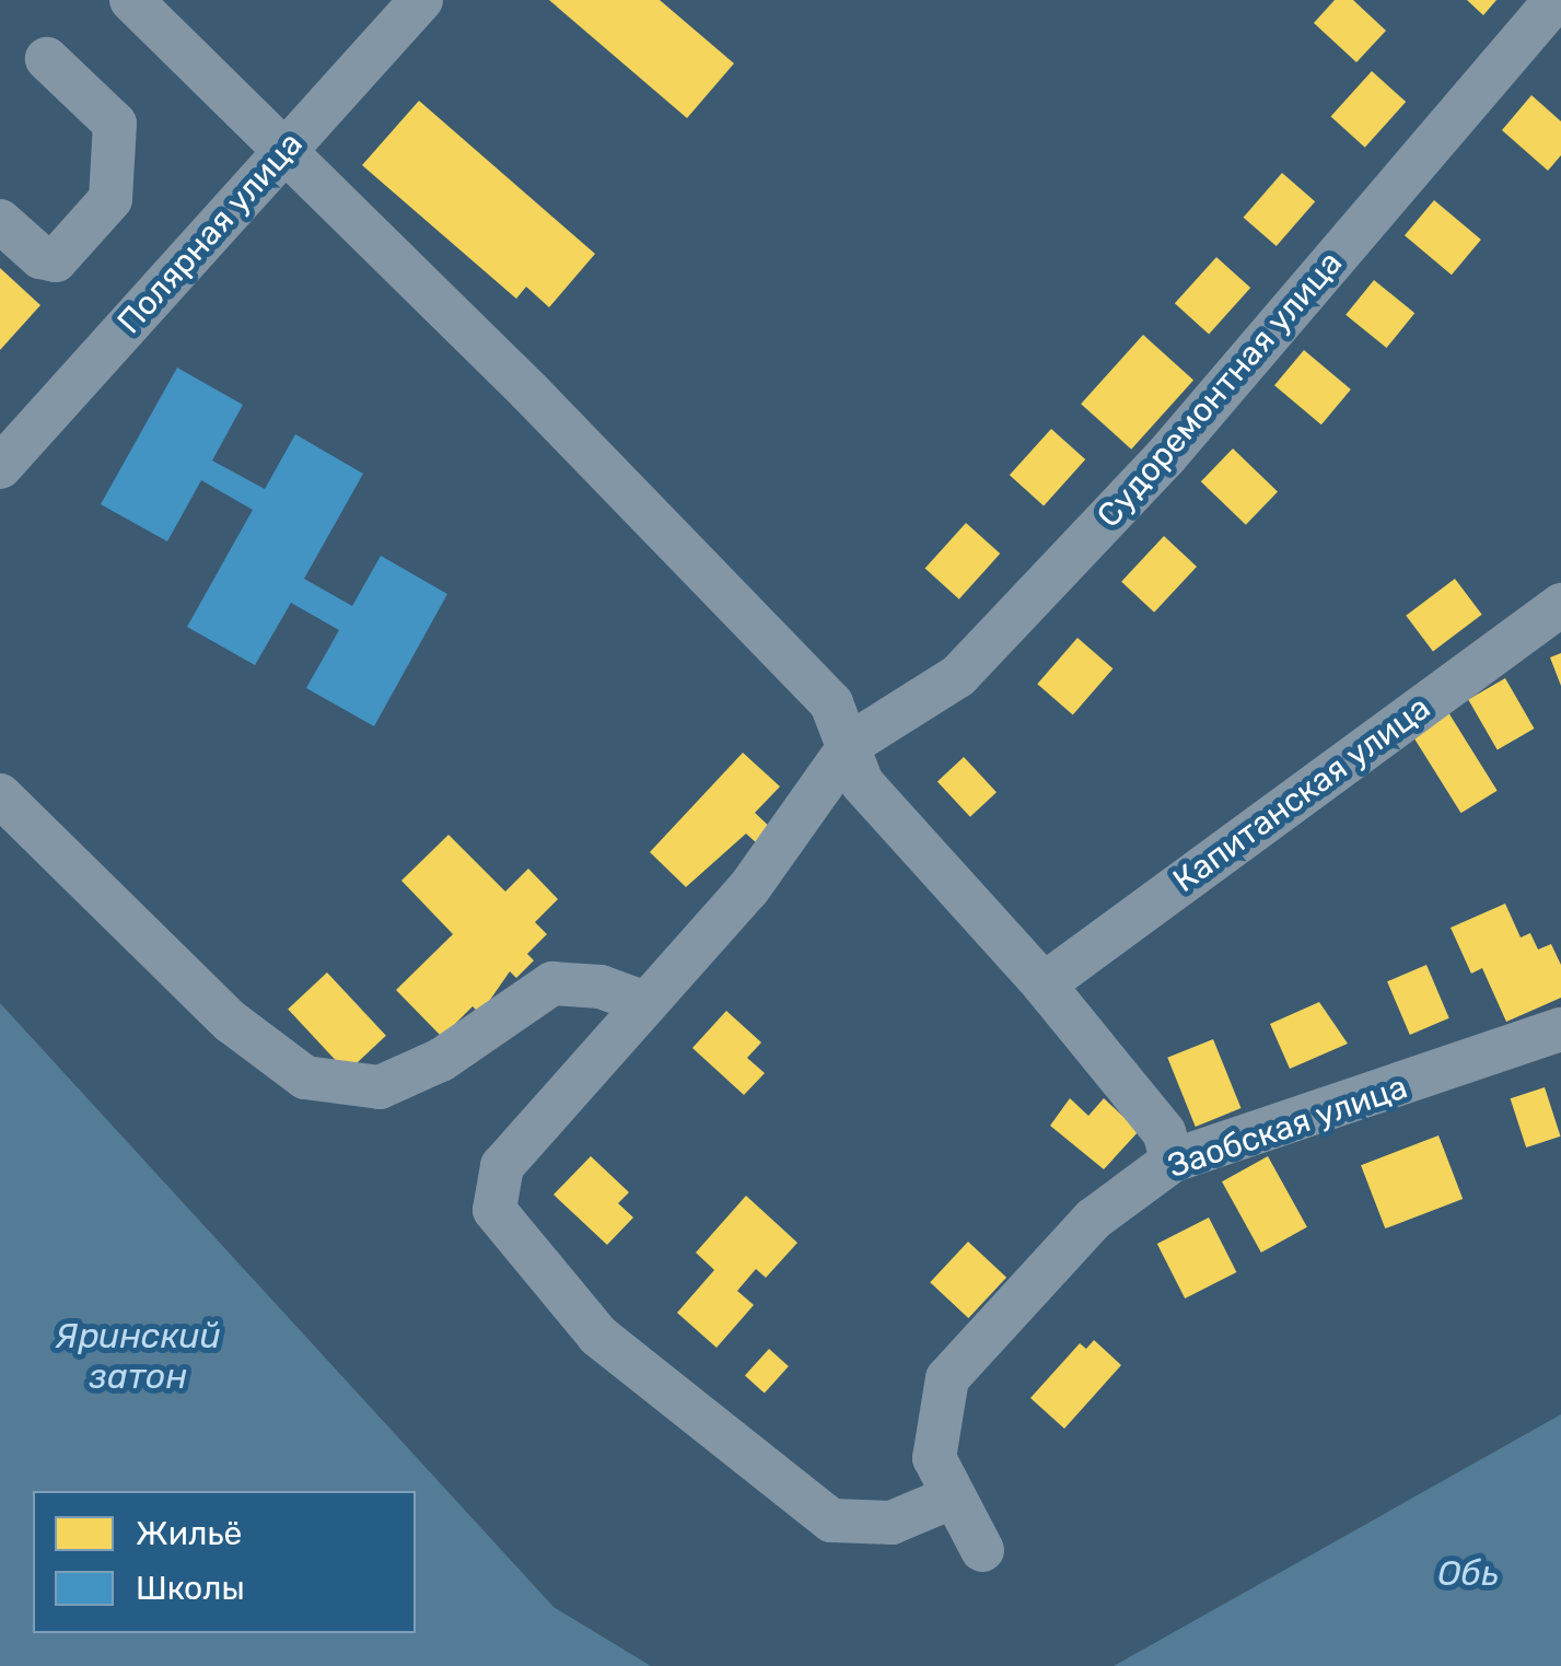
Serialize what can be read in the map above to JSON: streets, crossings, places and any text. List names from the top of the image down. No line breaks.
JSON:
{"streets":{"street":["Полярная улица","Судоремонтная улица","Капитанская улица","Заобская улица"]},"water":["Яринский затон","Обь"],"legend":["Жильё","Школы"]}
